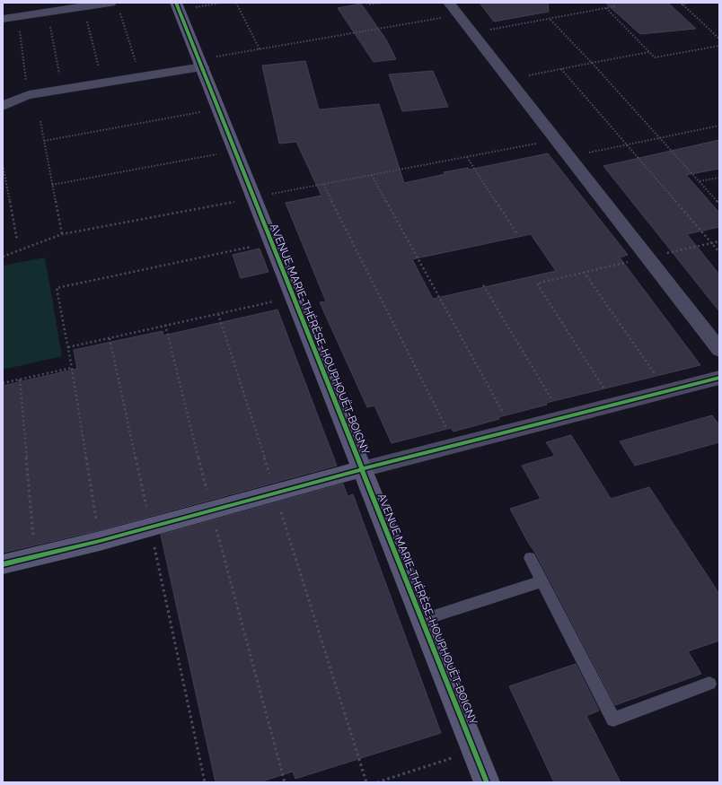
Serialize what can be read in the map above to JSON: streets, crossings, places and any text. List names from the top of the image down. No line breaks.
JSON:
{"streets":{"street":["AVENUE MARIE-THÉRÈSE-HOUPHOUËT-BOIGNY"]}}
